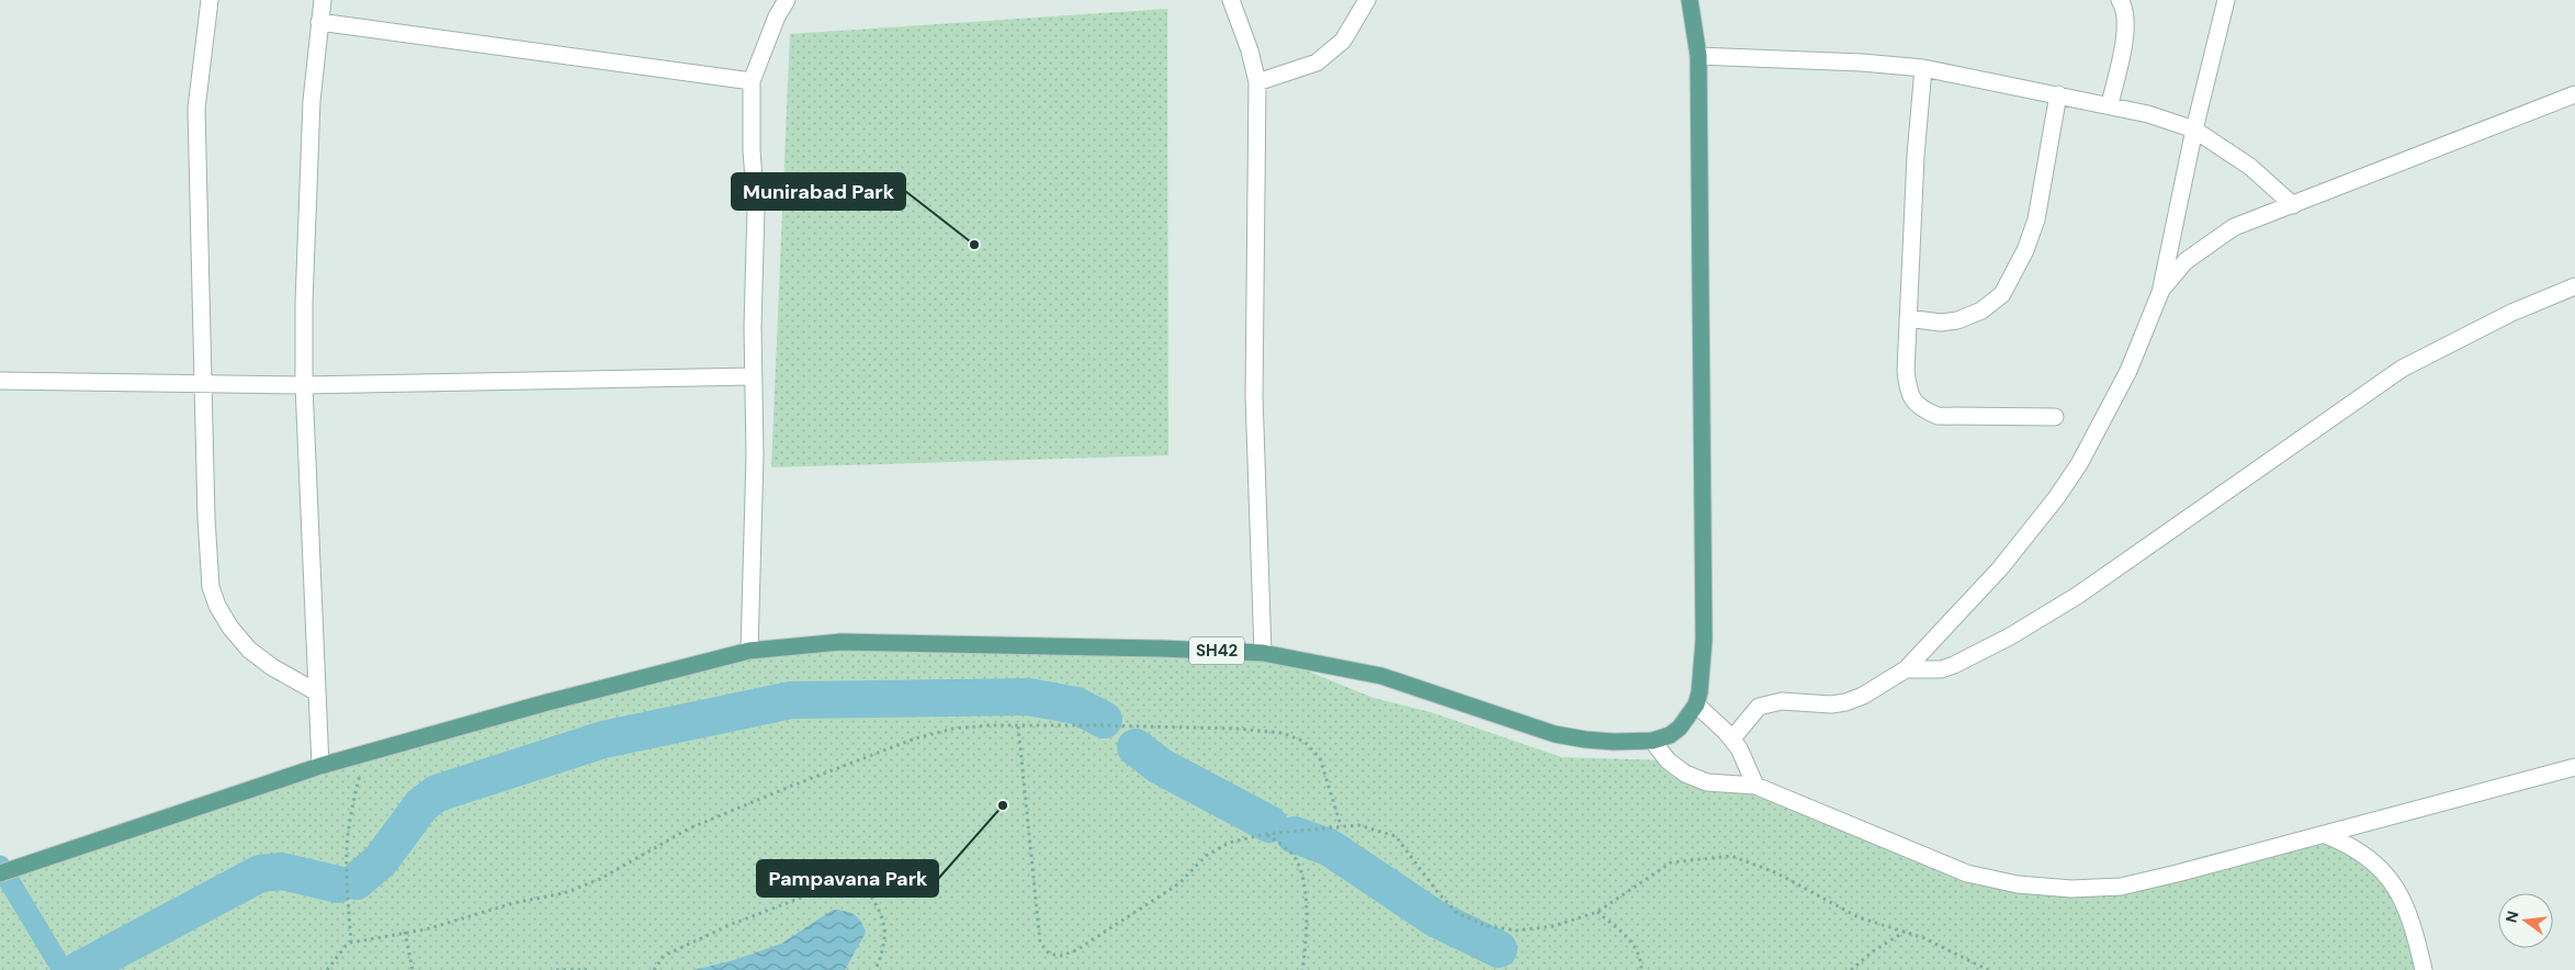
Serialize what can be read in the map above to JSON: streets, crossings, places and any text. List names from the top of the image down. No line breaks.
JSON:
{"streets":{"main road":["SH42"]},"places":["Munirabad Park","Pampavana Park"],"north":"left"}
